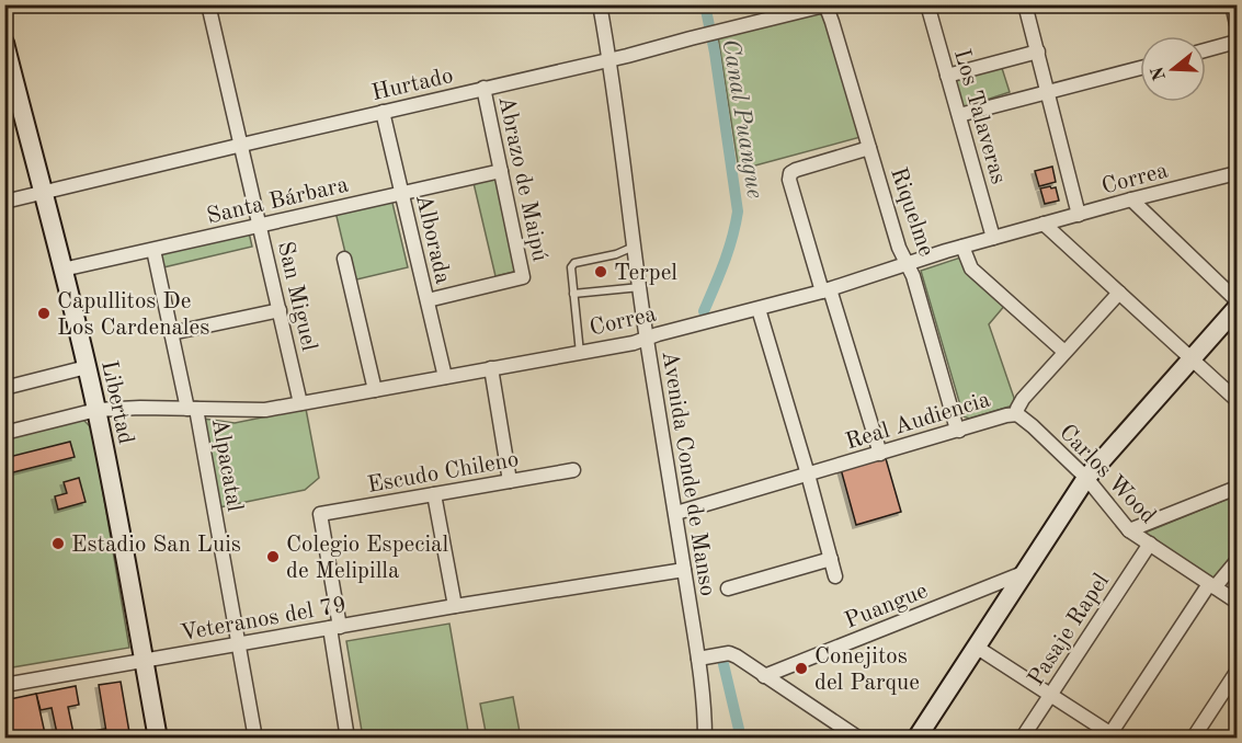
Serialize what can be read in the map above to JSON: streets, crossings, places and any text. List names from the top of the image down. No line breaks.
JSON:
{"streets":{"main road":["Libertad"],"street":["Hurtado","Los Talaveras","Correa","Abrazo de Maipú","Santa Bárbara","Riquelme","Alborada","San Miguel","Real Audiencia","Alpacatal","Escudo Chileno","Avenida Conde de Manso","Carlos Wood","Puangue","Veteranos del 79","Pasaje Rapel"]},"crossings":[["Hurtado","Abrazo de Maipú"],["Hurtado","Riquelme"],["Hurtado","Alborada"],["Hurtado","San Miguel"],["Hurtado","Libertad"],["Hurtado","Avenida Conde de Manso"],["Los Talaveras","Correa"],["Correa","Riquelme"],["Correa","Alborada"],["Correa","San Miguel"],["Correa","Libertad"],["Correa","Alpacatal"],["Correa","Avenida Conde de Manso"],["Abrazo de Maipú","Santa Bárbara"],["Abrazo de Maipú","Alborada"],["Santa Bárbara","Alborada"],["Santa Bárbara","San Miguel"],["Santa Bárbara","Libertad"],["Santa Bárbara","Alpacatal"],["Riquelme","Real Audiencia"],["Libertad","Veteranos del 79"],["Real Audiencia","Avenida Conde de Manso"],["Real Audiencia","Carlos Wood"],["Alpacatal","Veteranos del 79"],["Escudo Chileno","Veteranos del 79"],["Avenida Conde de Manso","Veteranos del 79"],["Carlos Wood","Pasaje Rapel"]],"water":["Canal Puangue"],"places":["Terpel","Capullitos De Los Cardenales","Estadio San Luis","Colegio Especial de Melipilla","Conejitos del Parque"],"north":"left"}
